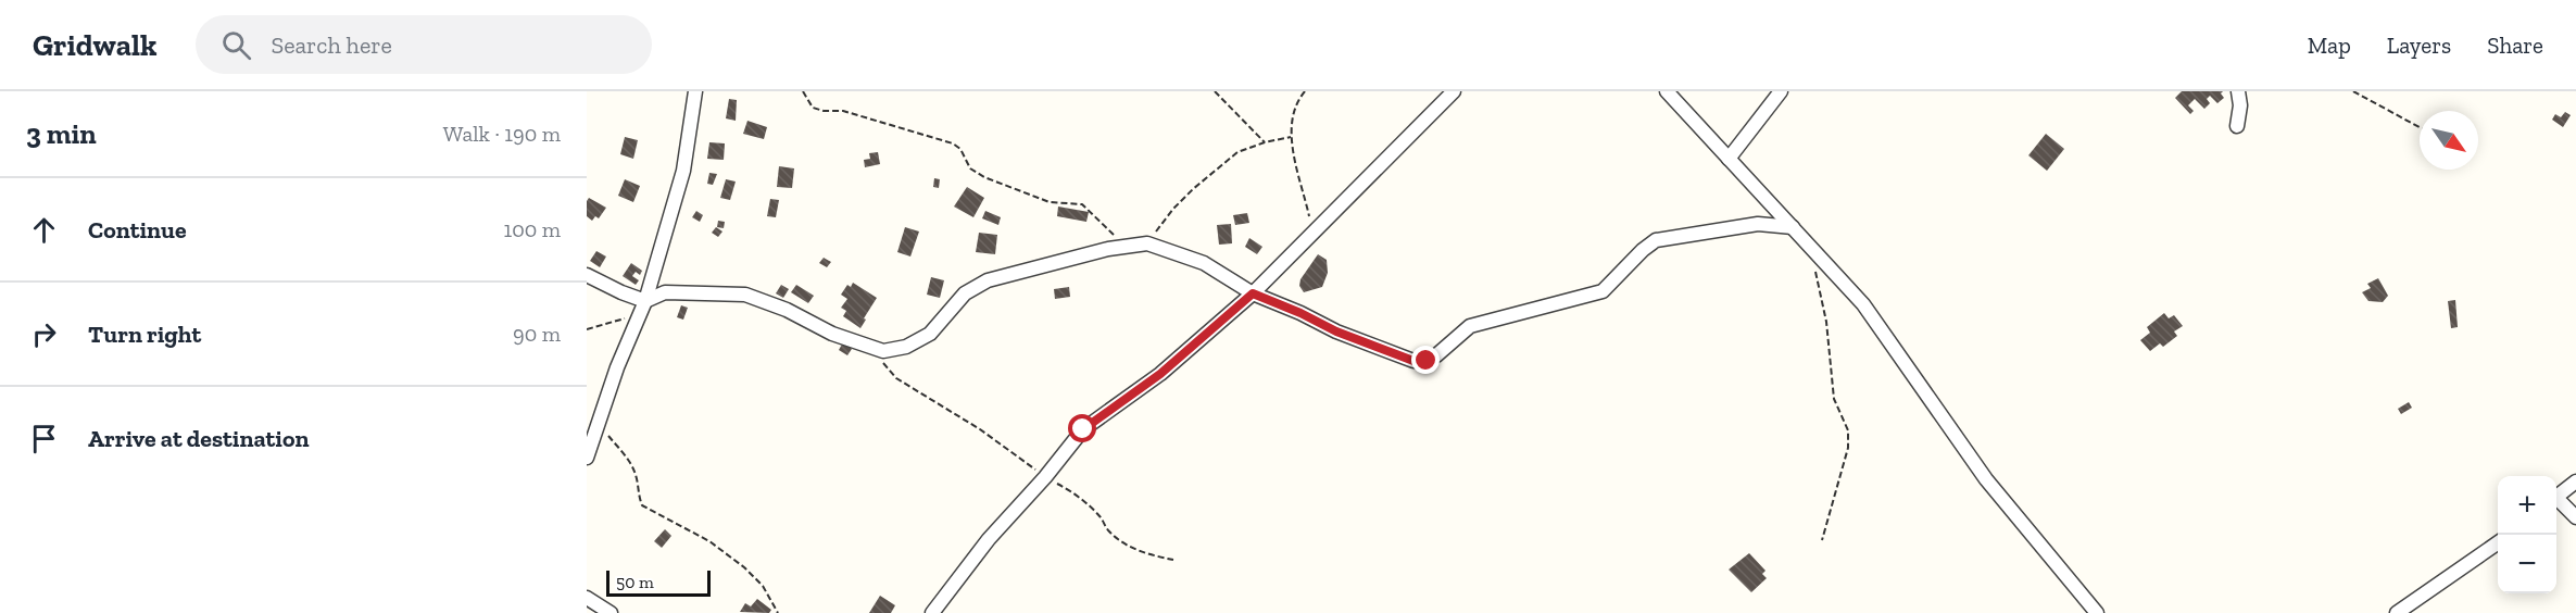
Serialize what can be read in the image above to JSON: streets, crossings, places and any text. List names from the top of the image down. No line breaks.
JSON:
{"scale_bar":"50 m","north":"bottom right","page":{"header":"Gridwalk","search":"Search here","nav":["Map","Layers","Share"],"heading":["3 min","Walk · 190 m"],"list":[["Continue","100 m"],["Turn right","90 m"],"Arrive at destination"],"map_buttons":["+","−"],"scale":"50 m"}}
